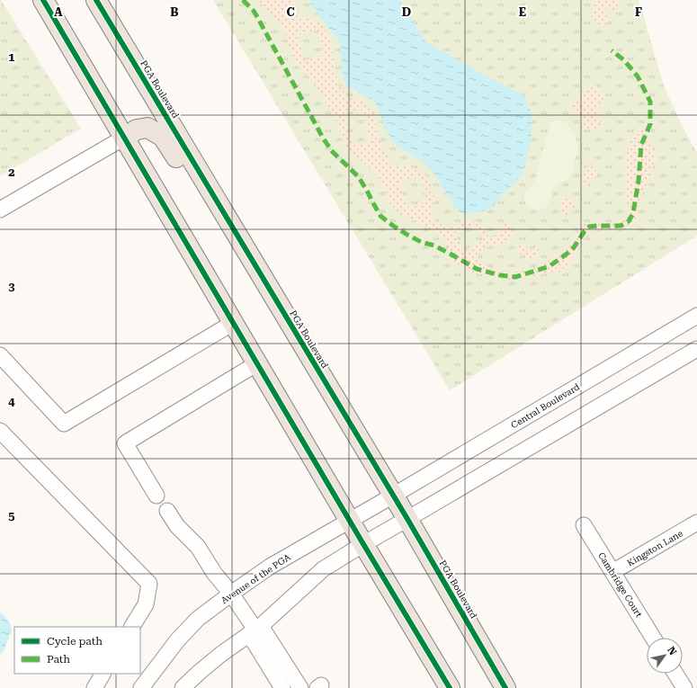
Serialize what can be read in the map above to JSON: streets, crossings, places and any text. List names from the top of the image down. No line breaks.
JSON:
{"streets":{"main road":["PGA Boulevard"],"street":["Central Boulevard","Kingston Lane","Avenue of the PGA","Cambridge Court"]},"crossings":[["PGA Boulevard","Central Boulevard"],["PGA Boulevard","Avenue of the PGA"],["Central Boulevard","Avenue of the PGA"],["Kingston Lane","Cambridge Court"]],"legend":["Cycle path","Path"],"north":"top right","grid":{"columns":["A","B","C","D","E","F"],"rows":["1","2","3","4","5"]}}
